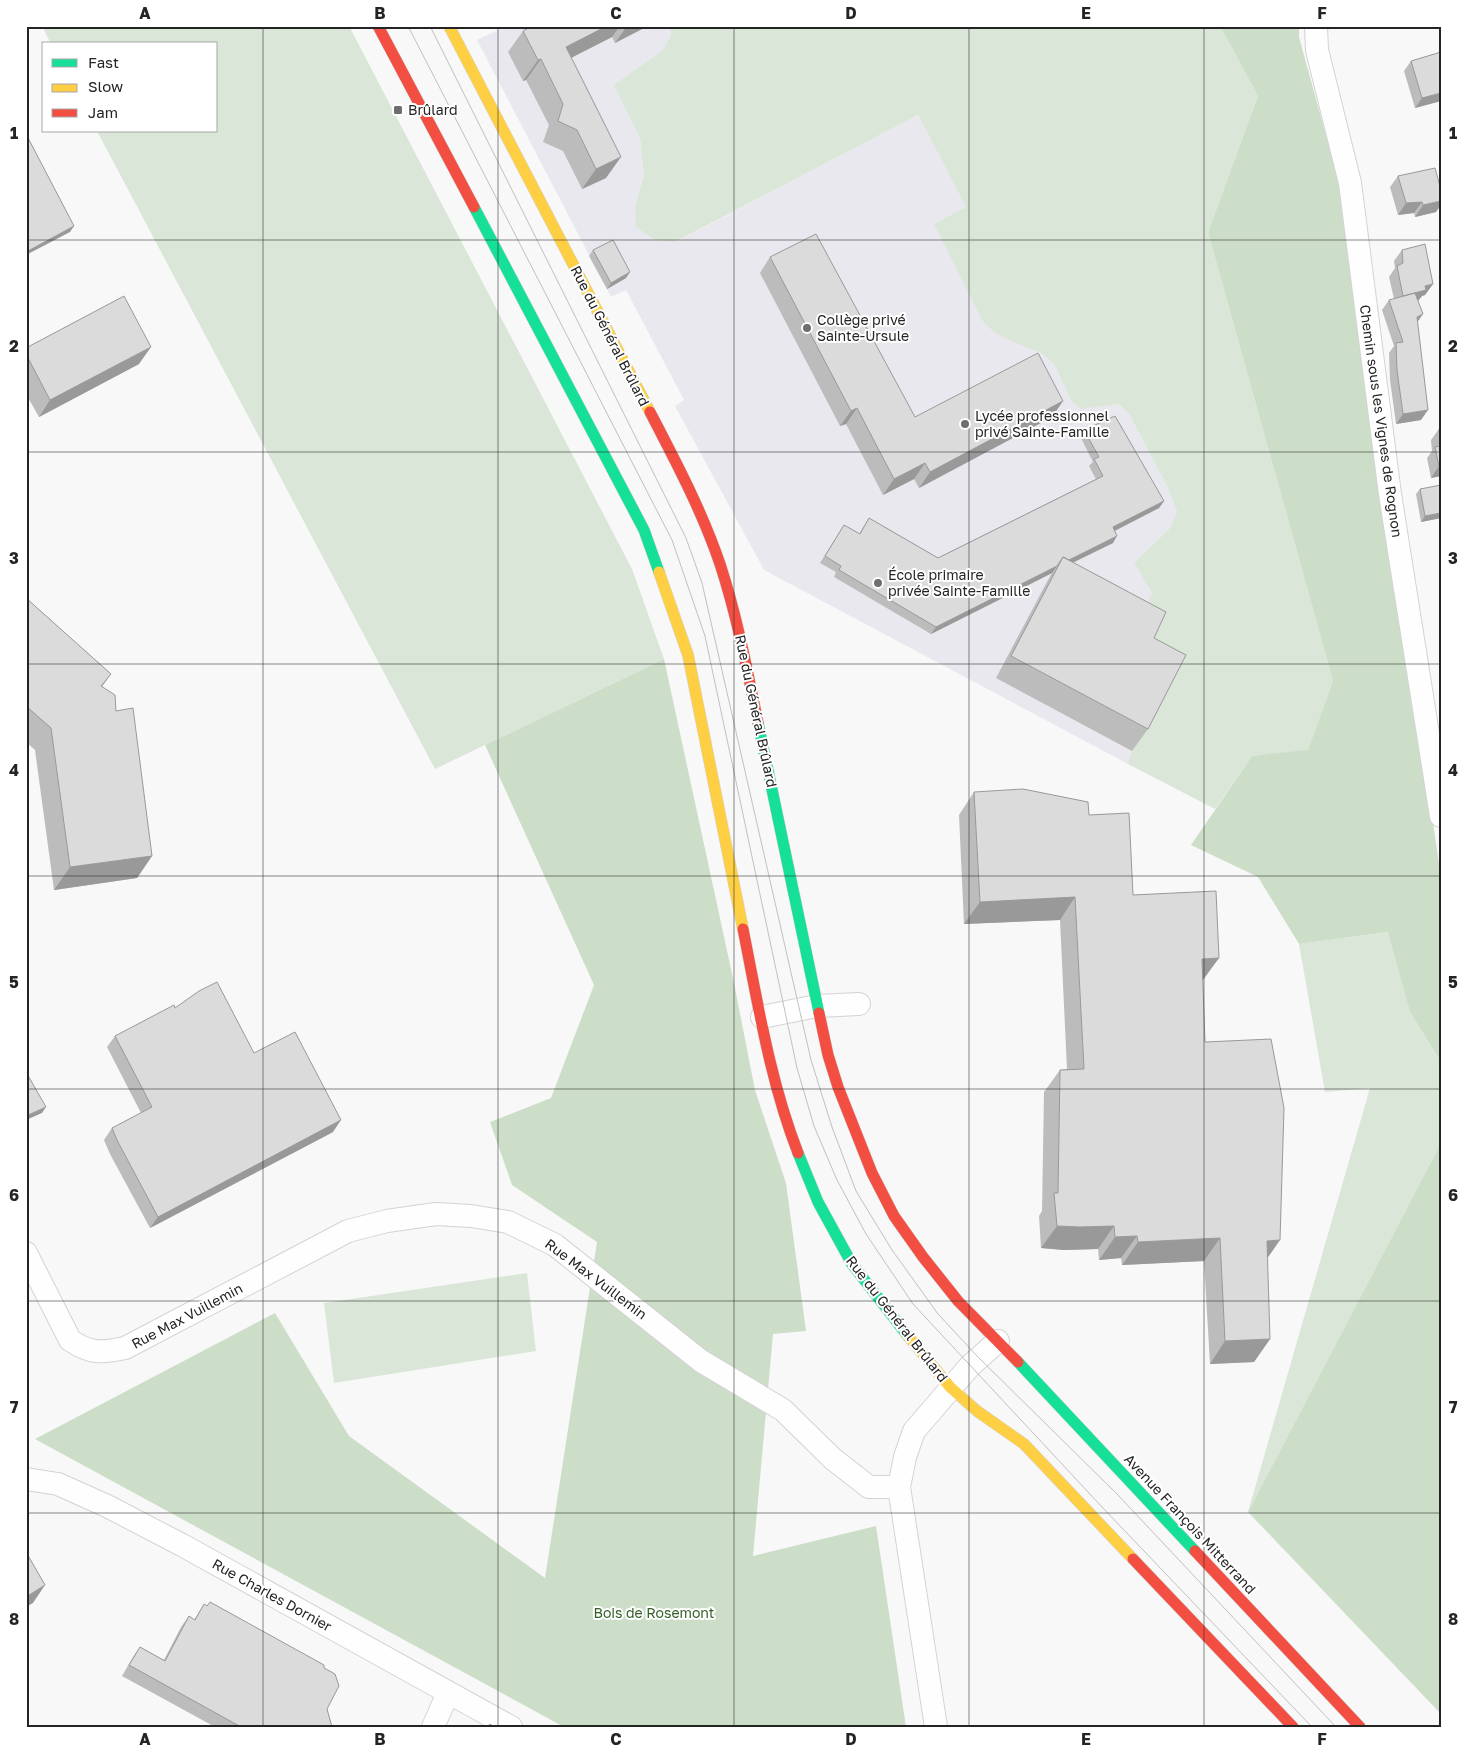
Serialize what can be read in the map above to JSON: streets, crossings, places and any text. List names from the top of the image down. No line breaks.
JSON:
{"streets":{"main road":["Rue du Général Brûlard","Avenue François Mitterrand"],"street":["Chemin sous les Vignes de Rognon","Rue Max Vuillemin","Rue Charles Dornier"]},"crossings":[["Rue du Général Brûlard","Rue Max Vuillemin"],["Rue du Général Brûlard","Avenue François Mitterrand"]],"parks":["Bois de Rosemont"],"places":{"transit":["Brûlard"],"other":["Collège privé Sainte-Ursule","Lycée professionnel privé Sainte-Famille","École primaire privée Sainte-Famille"]},"legend":["Fast","Slow","Jam"],"grid":{"columns":["A","B","C","D","E","F"],"rows":["1","2","3","4","5","6","7","8"]}}
